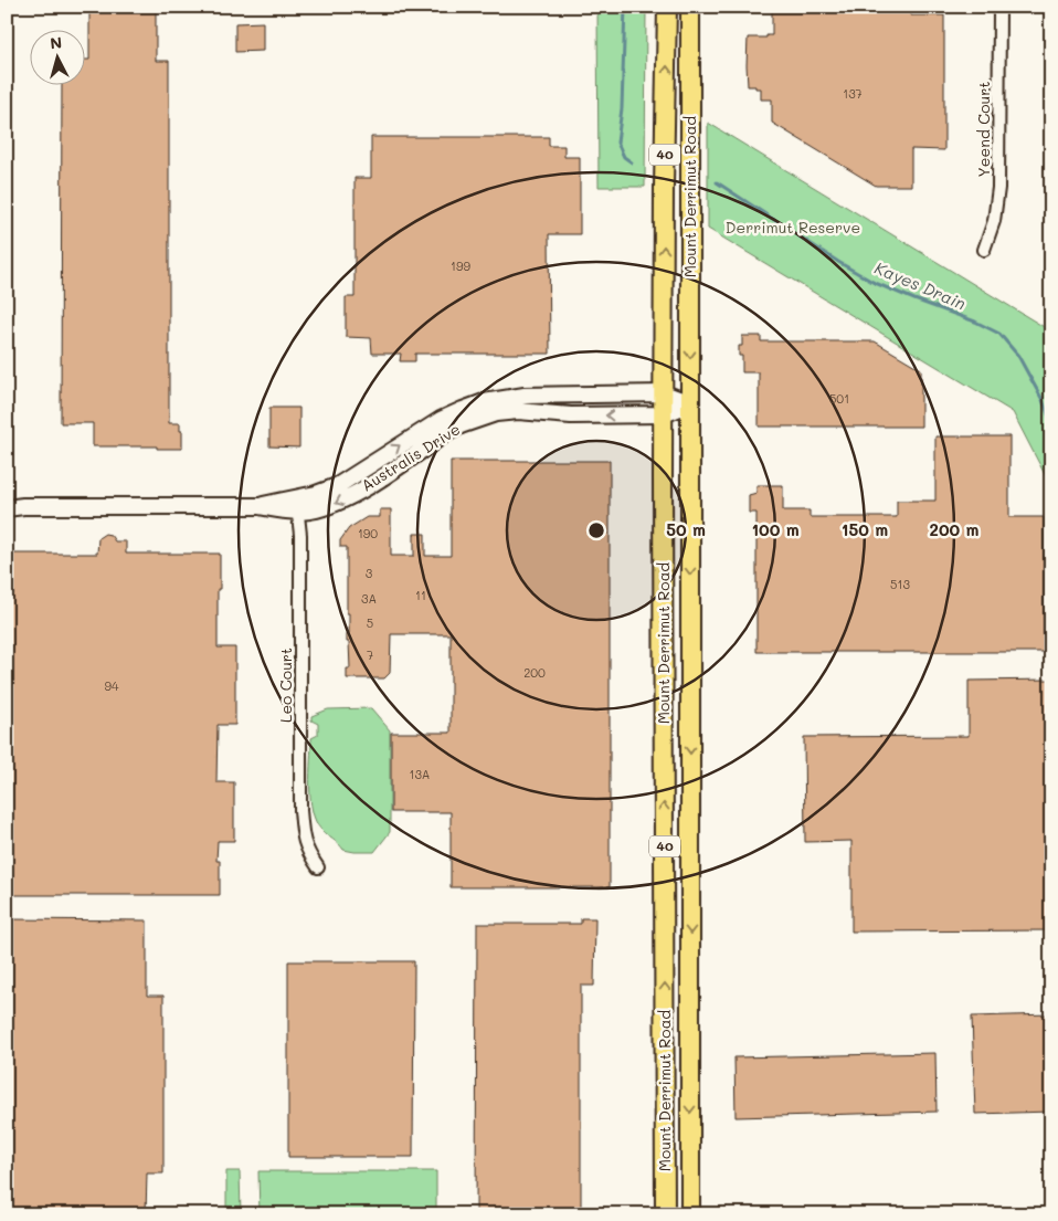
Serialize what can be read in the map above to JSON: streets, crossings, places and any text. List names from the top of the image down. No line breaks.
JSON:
{"streets":{"main road":["40","Mount Derrimut Road"],"street":["Yeend Court","Australis Drive","Leo Court"]},"crossings":[["Mount Derrimut Road","Australis Drive"],["Australis Drive","Leo Court"]],"water":["Kayes Drain"],"parks":["Derrimut Reserve"],"house_numbers":["137","199","501","190","3","513","11","3A","5","7","200","94","13A"],"north":"top","rings":["50 m","100 m","150 m","200 m"]}
